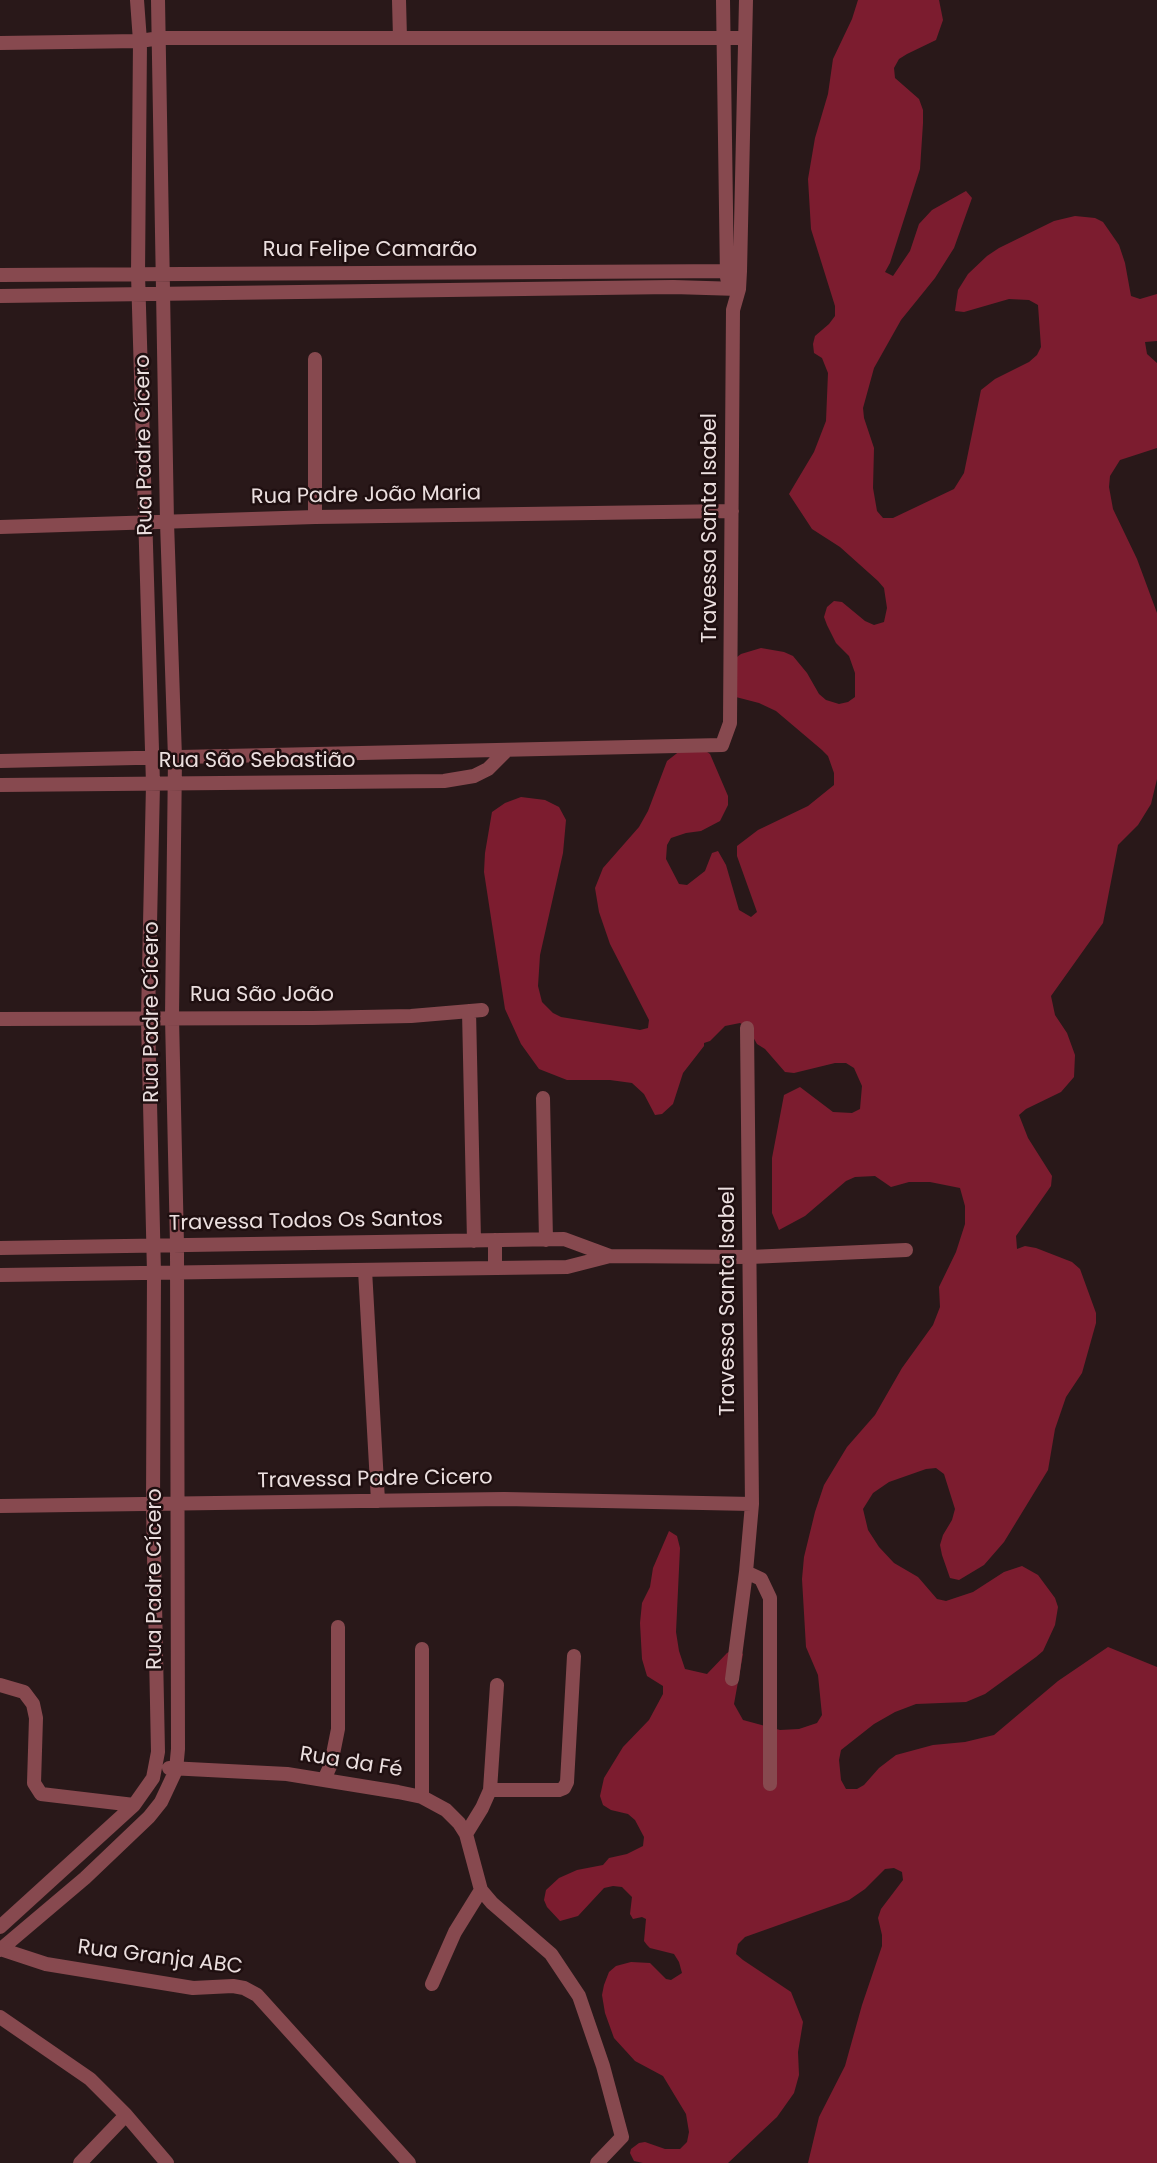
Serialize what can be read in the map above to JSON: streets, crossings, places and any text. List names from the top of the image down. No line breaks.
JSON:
{"streets":{"street":["Rua Felipe Camarão","Rua Padre Cícero","Rua Padre João Maria","Travessa Santa Isabel","Rua São Sebastião","Rua São João","Travessa Todos Os Santos","Travessa Padre Cicero","Rua da Fé","Rua Granja ABC"]},"crossings":[["Rua Felipe Camarão","Rua Padre Cícero"],["Rua Felipe Camarão","Travessa Santa Isabel"],["Rua Padre Cícero","Rua Padre João Maria"],["Rua Padre Cícero","Rua São Sebastião"],["Rua Padre Cícero","Rua São João"],["Rua Padre Cícero","Travessa Todos Os Santos"],["Rua Padre Cícero","Travessa Padre Cicero"],["Rua Padre Cícero","Rua da Fé"],["Rua Padre Cícero","Rua Granja ABC"],["Rua Padre João Maria","Travessa Santa Isabel"],["Travessa Santa Isabel","Rua São Sebastião"],["Travessa Santa Isabel","Travessa Todos Os Santos"],["Travessa Santa Isabel","Travessa Padre Cicero"],["Rua São João","Travessa Todos Os Santos"]]}
